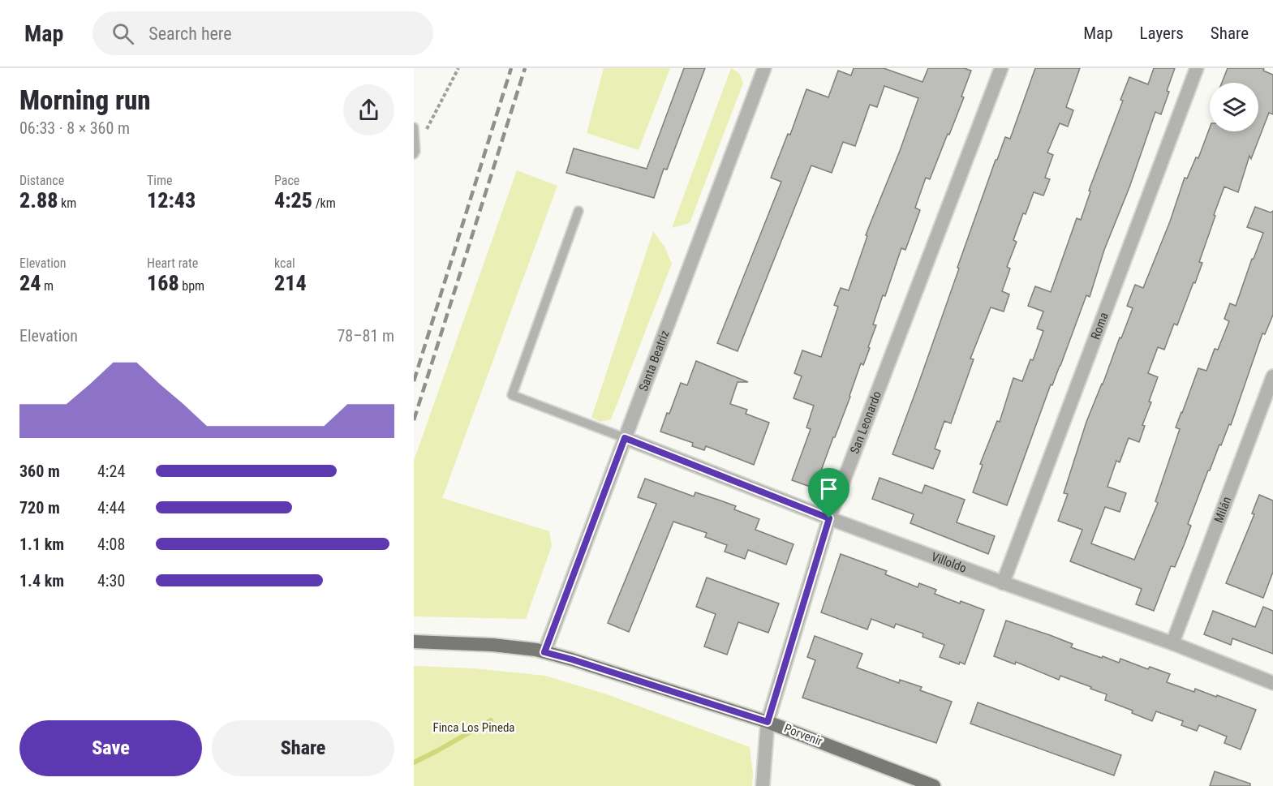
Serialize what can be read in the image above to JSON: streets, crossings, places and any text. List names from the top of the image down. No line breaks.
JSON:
{"streets":{"main road":["Porvenir"],"street":["Roma","Santa Beatriz","San Leonardo","Milán","Villoldo"]},"crossings":[["Roma","Villoldo"],["Santa Beatriz","Villoldo"],["Santa Beatriz","Porvenir"],["San Leonardo","Villoldo"],["San Leonardo","Porvenir"],["Milán","Villoldo"]],"parks":["Finca Los Pineda"],"page":{"header":"Map","search":"Search here","nav":["Map","Layers","Share"],"heading":["Morning run","06:33 · 8 × 360 m"],"stats":[["Distance","2.88 km"],["Time","12:43"],["Pace","4:25 /km"],["Elevation","24 m"],["Heart rate","168 bpm"],["kcal","214"]],"chart":["Elevation","78–81 m"],"list":[{"name":"360 m","note":"4:24"},{"name":"720 m","note":"4:44"},{"name":"1.1 km","note":"4:08"},{"name":"1.4 km","note":"4:30"}],"buttons":["Save","Share"]}}
